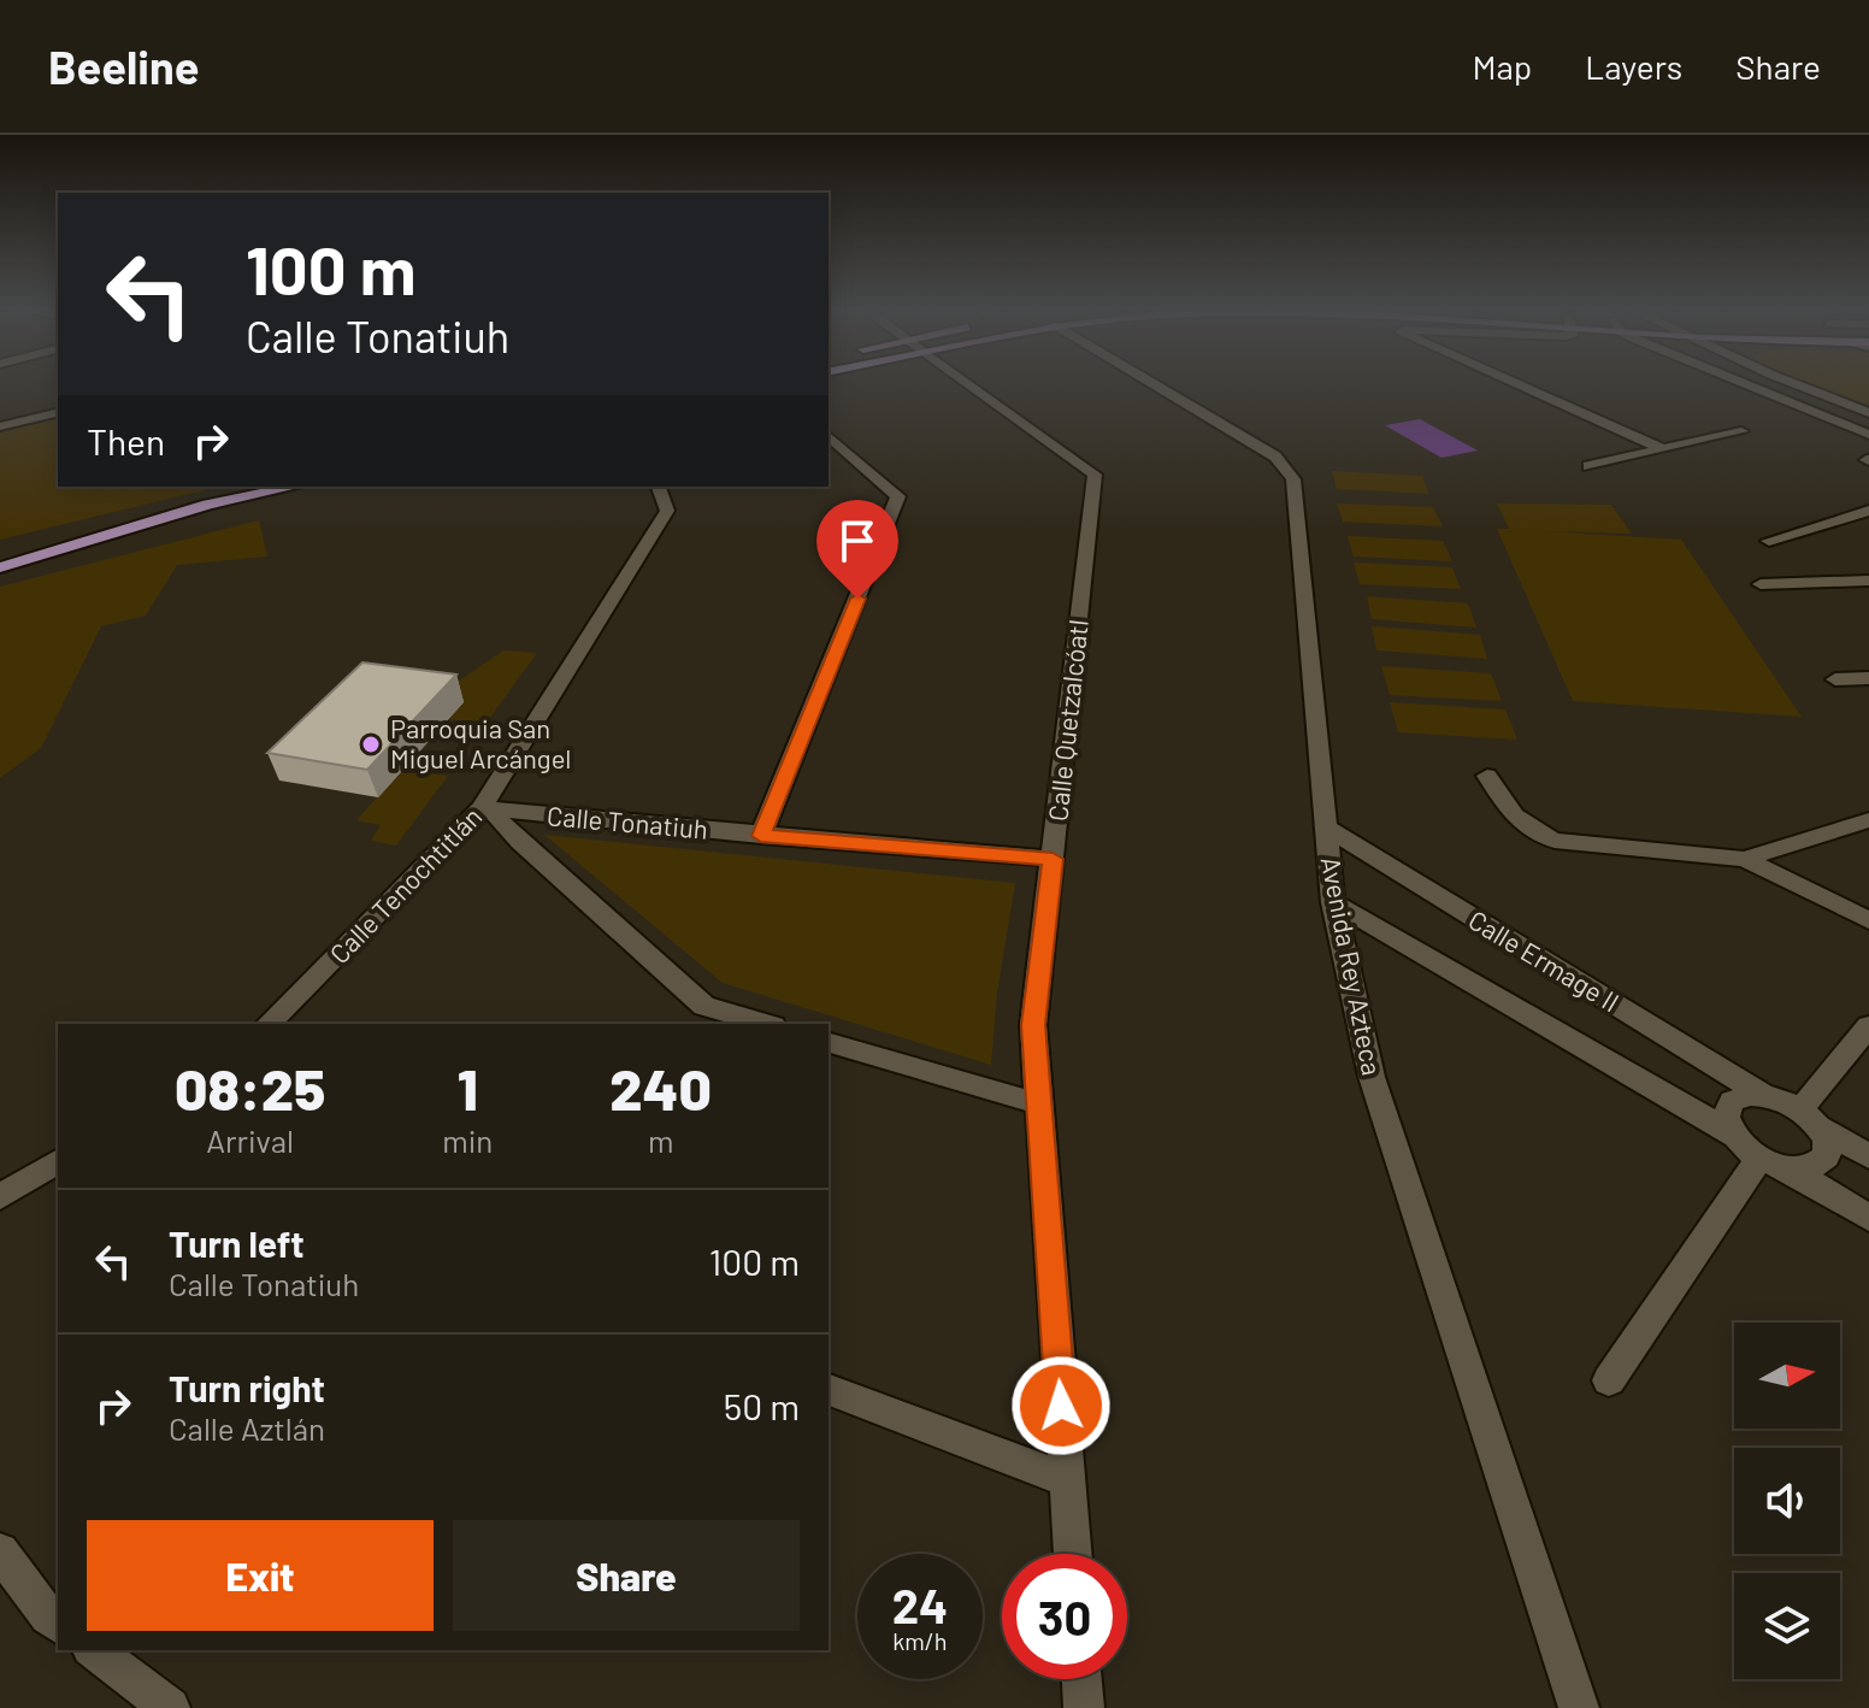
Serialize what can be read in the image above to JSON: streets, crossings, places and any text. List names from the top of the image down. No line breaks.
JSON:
{"streets":{"street":["Calle Quetzalcóatl","Calle Tonatiuh","Calle Tenochtitlán","Calle Ermage II","Avenida Rey Azteca"]},"crossings":[["Calle Quetzalcóatl","Calle Tonatiuh"],["Calle Tonatiuh","Calle Tenochtitlán"],["Calle Ermage II","Avenida Rey Azteca"]],"places":["Parroquia San Miguel Arcángel"],"north":"right","page":{"header":"Beeline","nav":["Map","Layers","Share"],"turn":["100 m","Calle Tonatiuh"],"then":"Then","eta":["08:25","Arrival","1","min","240","m"],"list":[{"name":"Turn left","note":"Calle Tonatiuh","value":"100 m"},{"name":"Turn right","note":"Calle Aztlán","value":"50 m"}],"buttons":["Exit","Share"],"speed":"24 km/h","limit":"30"}}
